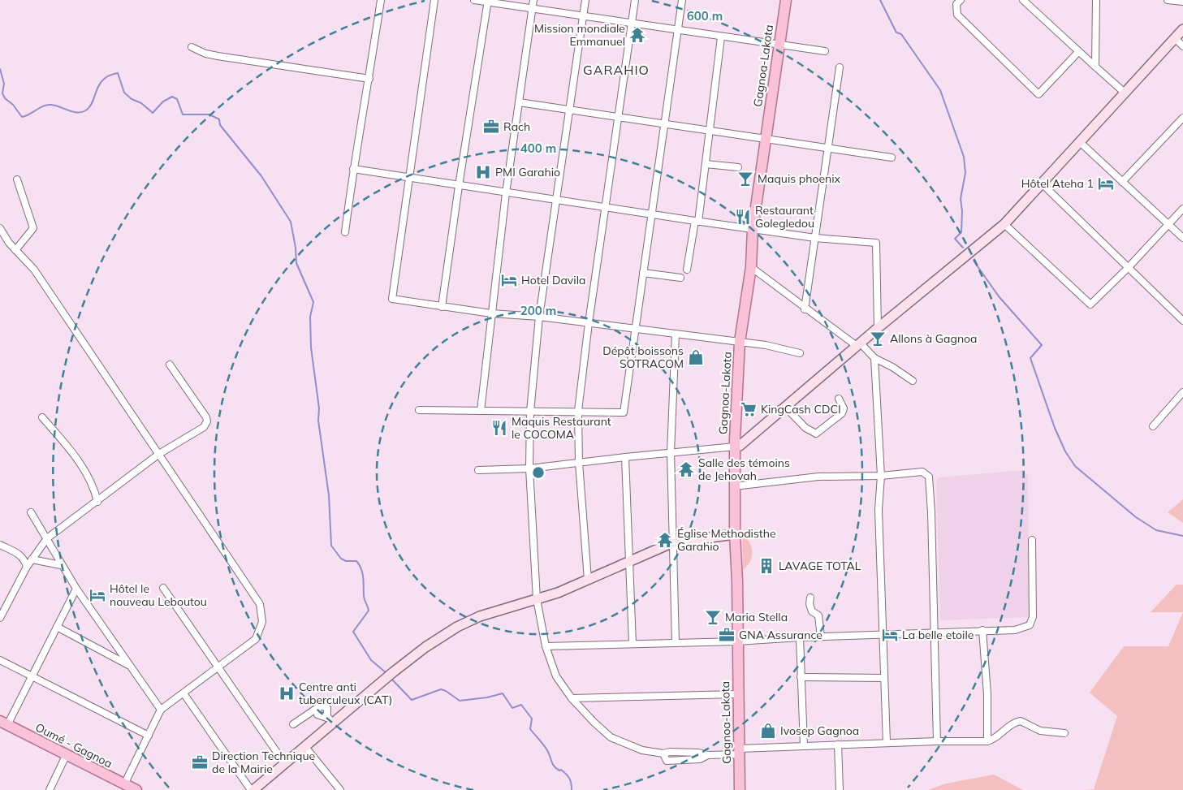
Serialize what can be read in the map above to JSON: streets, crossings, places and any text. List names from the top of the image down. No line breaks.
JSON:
{"streets":{"main road":["Gagnoa-Lakota","Oumé - Gagnoa"]},"districts":["GARAHIO"],"places":{"temple":["Mission mondiale Emmanuel","Salle des témoins de Jehovah","Église Methodisthe Garahio"],"office":["Rach","GNA Assurance","Direction Technique de la Mairie"],"hospital":["PMI Garahio","Centre anti tuberculeux (CAT)"],"bar":["Maquis phoenix","Allons à Gagnoa","Maria Stella"],"hotel":["Hôtel Ateha 1","Hotel Davila","Hôtel le nouveau Leboutou","La belle etoile"],"restaurant":["Restaurant Golegledou","Maquis Restaurant le COCOMA"],"shop":["Dépôt boissons SOTRACOM","Ivosep Gagnoa"],"supermarket":["KingCash CDCI"],"building":["LAVAGE TOTAL"]},"rings":["600 m","400 m","200 m"]}
